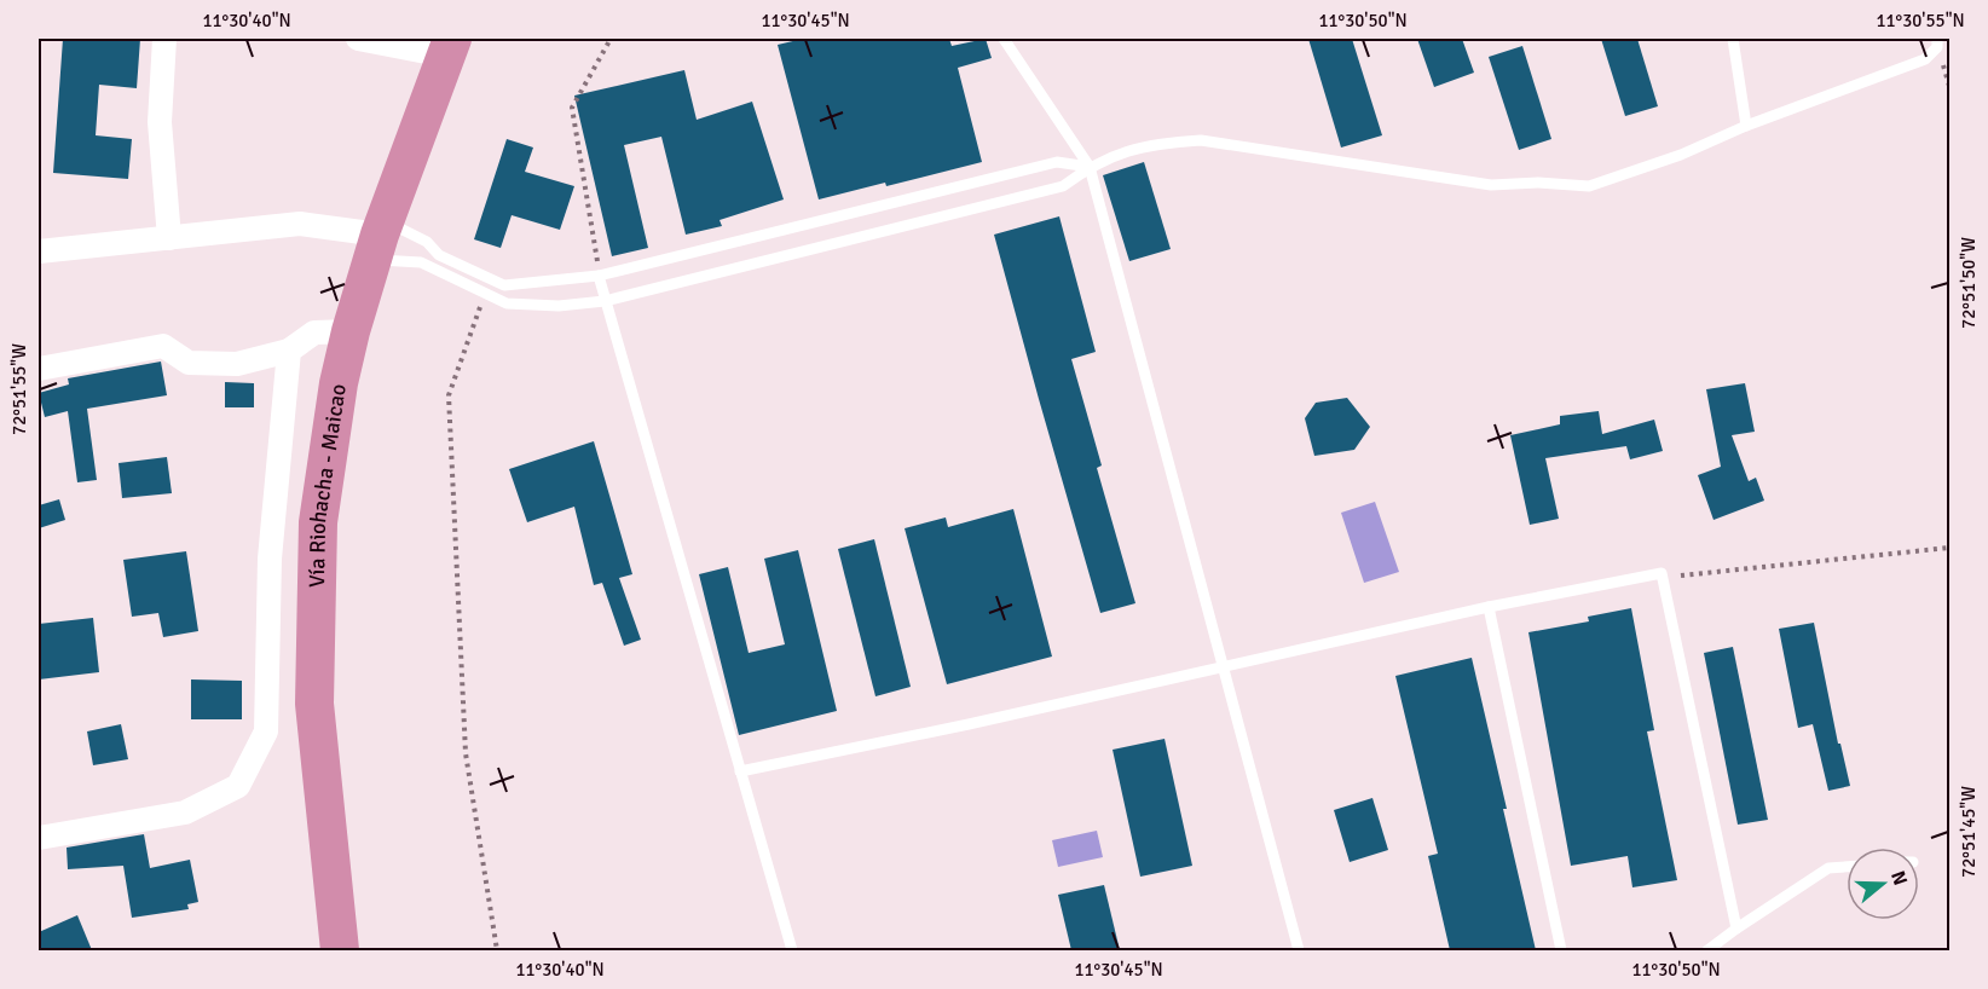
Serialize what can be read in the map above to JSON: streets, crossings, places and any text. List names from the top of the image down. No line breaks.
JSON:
{"streets":{"highway":["Vía Riohacha - Maicao"]},"north":"right","coordinates":["11°30'40\"N","11°30'45\"N","11°30'50\"N","11°30'55\"N","72°51'50\"W","72°51'55\"W","72°51'45\"W"]}
